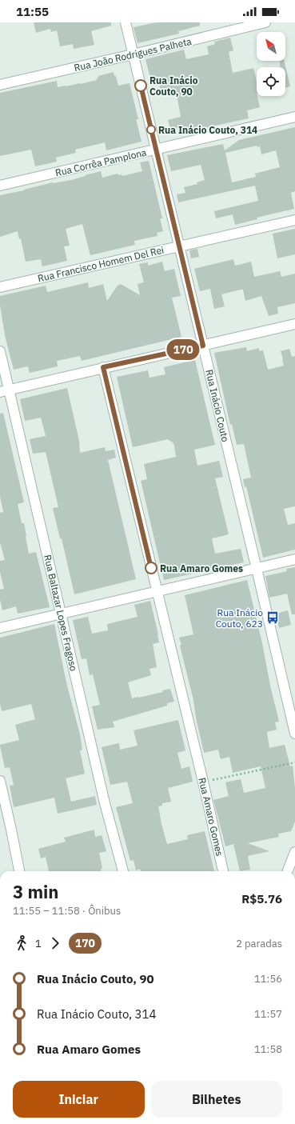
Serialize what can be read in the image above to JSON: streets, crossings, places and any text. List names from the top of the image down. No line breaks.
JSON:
{"streets":{"street":["Rua João Rodrigues Palheta","Rua Corrêa Pamplona","Rua Francisco Homem Del Rei","Rua Inácio Couto","Rua Baltazar Lopes Fragoso","Rua Amaro Gomes"]},"crossings":[["Rua João Rodrigues Palheta","Rua Inácio Couto"],["Rua Corrêa Pamplona","Rua Inácio Couto"],["Rua Francisco Homem Del Rei","Rua Inácio Couto"]],"places":{"other":["Rua Inácio Couto, 90","Rua Inácio Couto, 314","Rua Amaro Gomes"],"bus stop":["Rua Inácio Couto, 623"]},"lines":["bus line 170"],"north":"top left","page":{"status":"11:55","on_map":"170","heading":["3 min","11:55 – 11:58 · Ônibus","R$5.76"],"legs":["1","170","2 paradas"],"list":[{"name":"Rua Inácio Couto, 90","value":"11:56"},{"name":"Rua Inácio Couto, 314","value":"11:57"},{"name":"Rua Amaro Gomes","value":"11:58"}],"buttons":["Iniciar","Bilhetes"]}}
